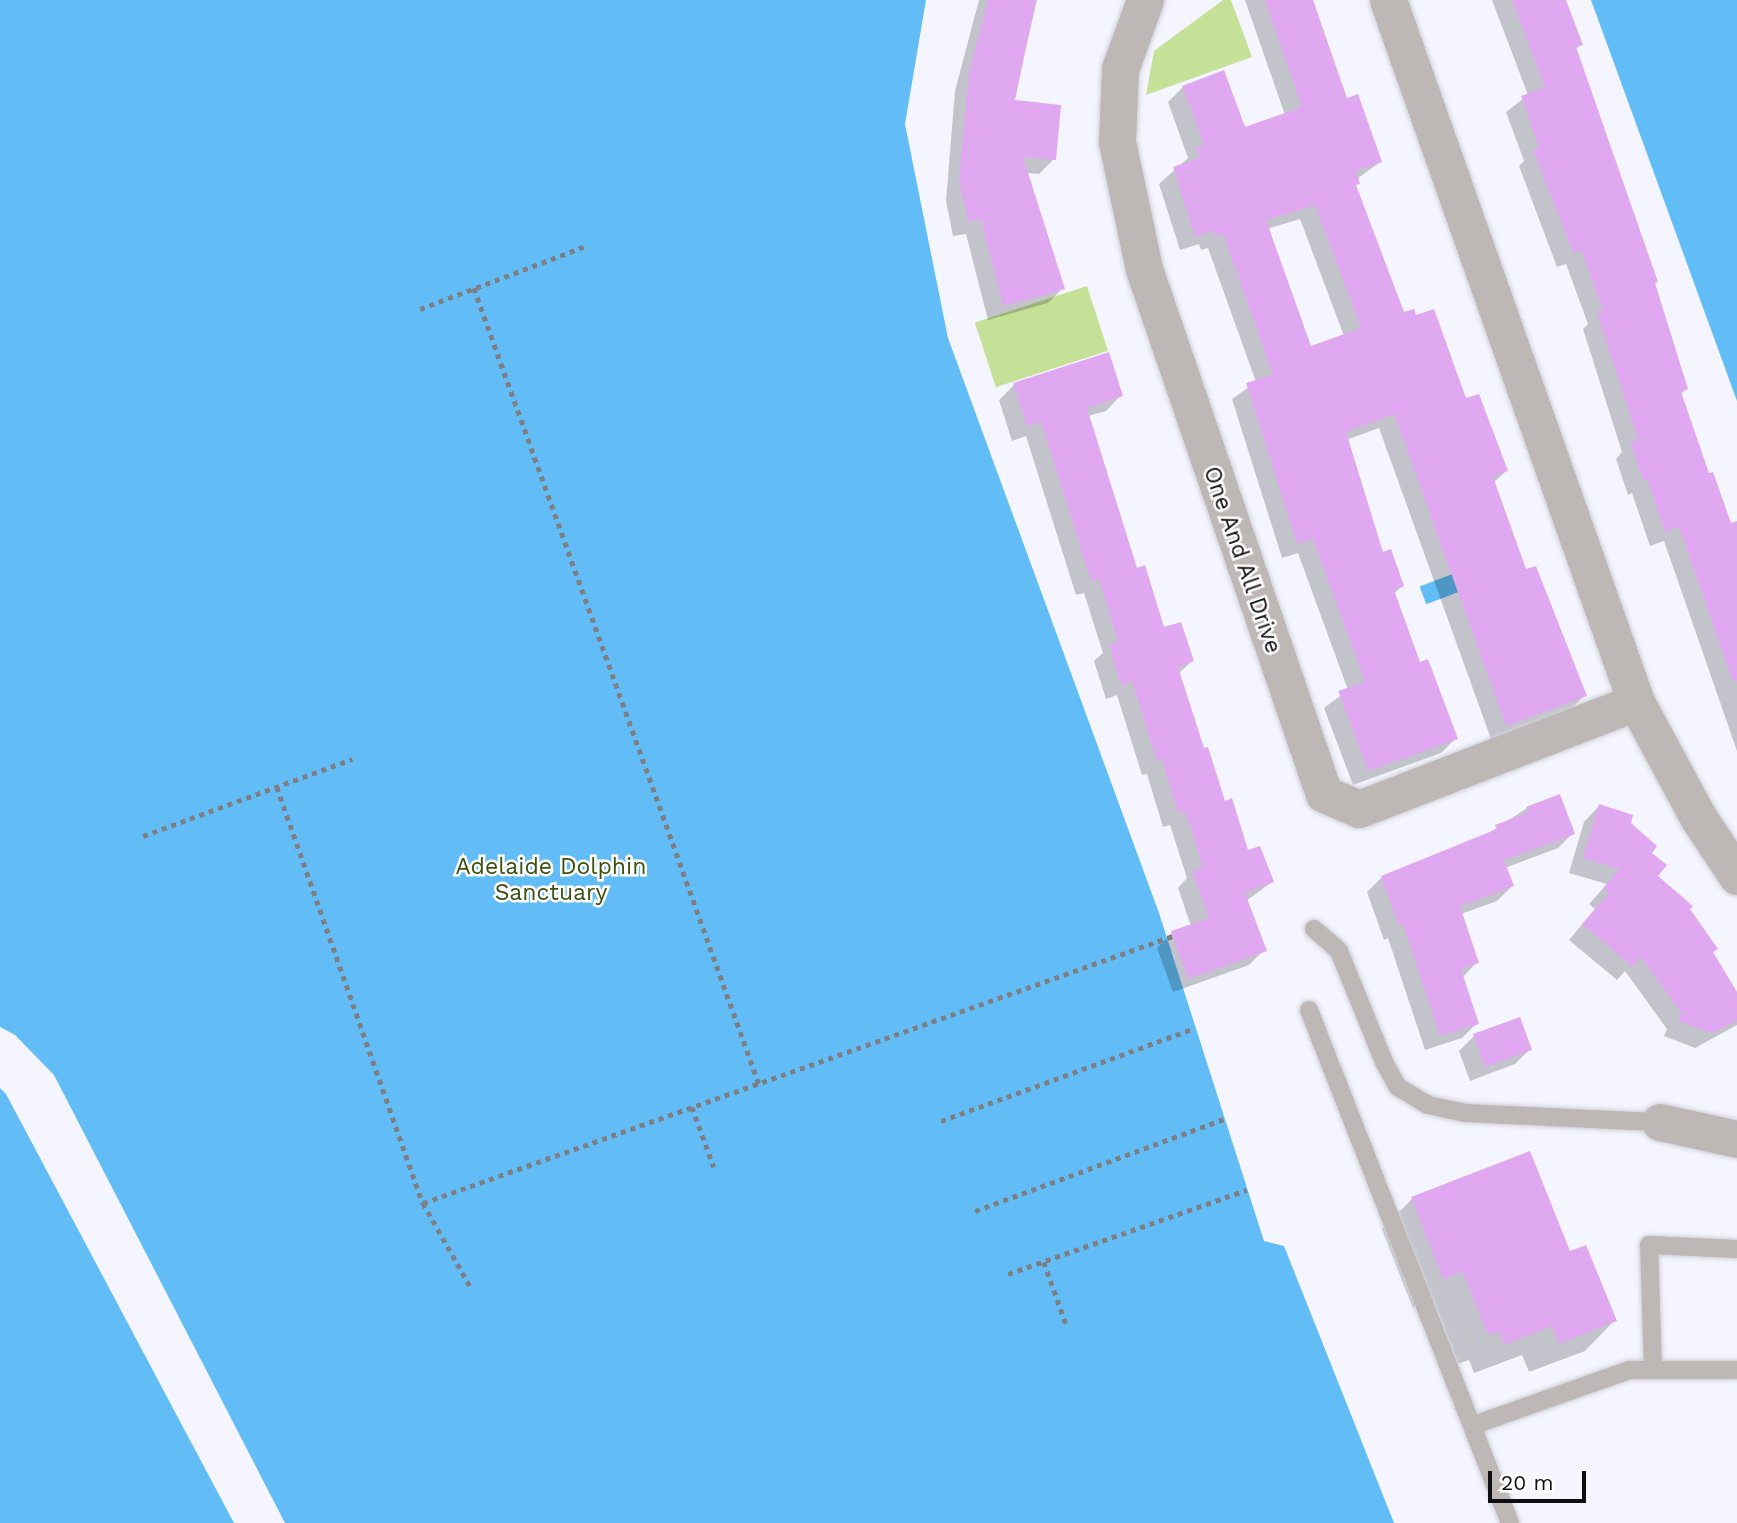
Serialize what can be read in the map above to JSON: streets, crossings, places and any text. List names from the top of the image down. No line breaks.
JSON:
{"streets":{"street":["One And All Drive"]},"parks":["Adelaide Dolphin Sanctuary"],"scale_bar":"20 m"}
